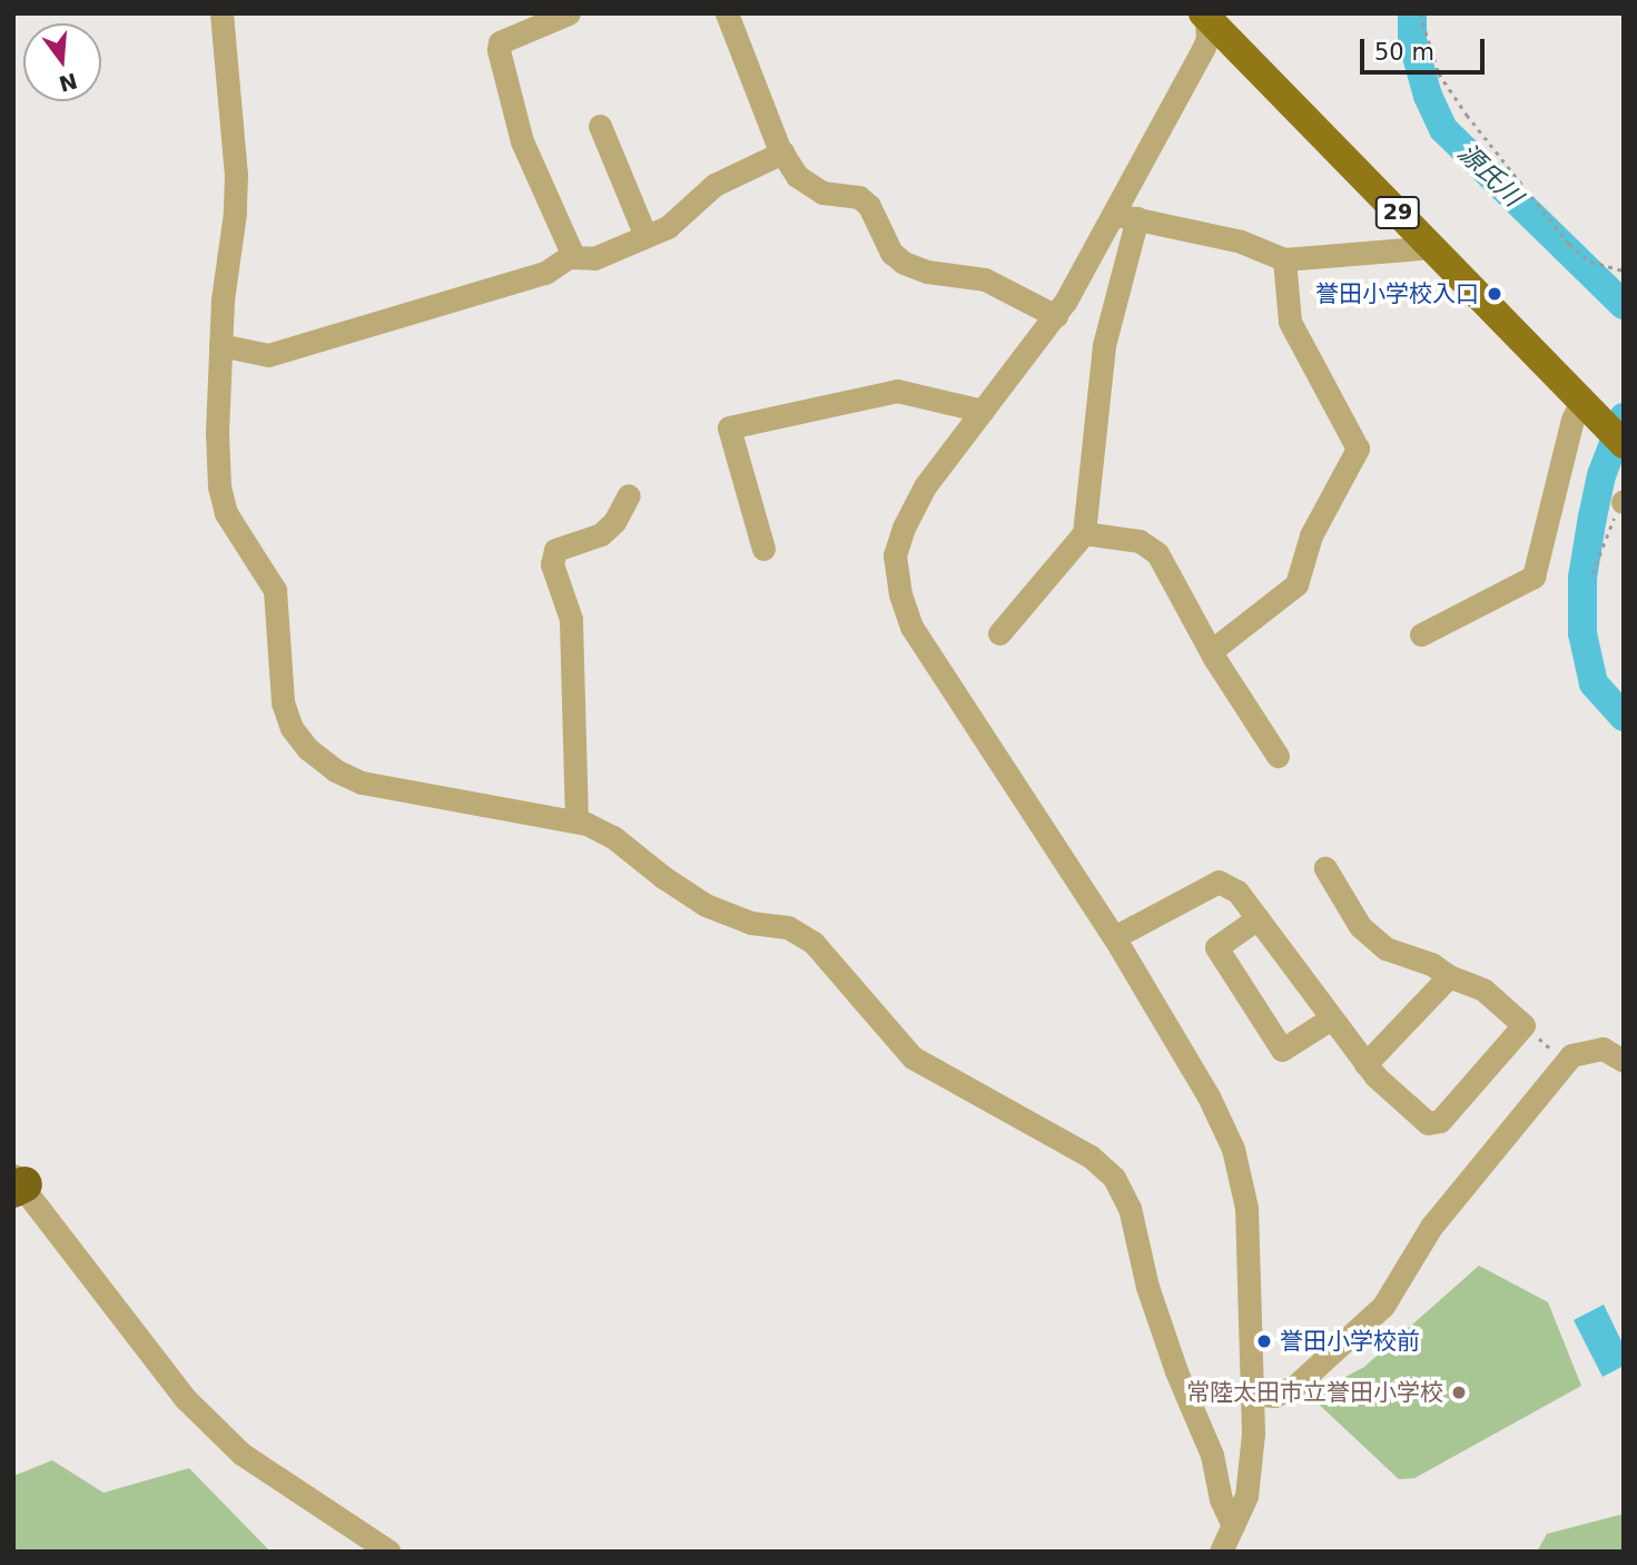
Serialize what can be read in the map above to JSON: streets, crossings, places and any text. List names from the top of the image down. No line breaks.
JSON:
{"streets":{"main road":["29"]},"water":["源氏川"],"places":["誉田小学校入口","誉田小学校前","常陸太田市立誉田小学校"],"scale_bar":"50 m","north":"bottom"}
